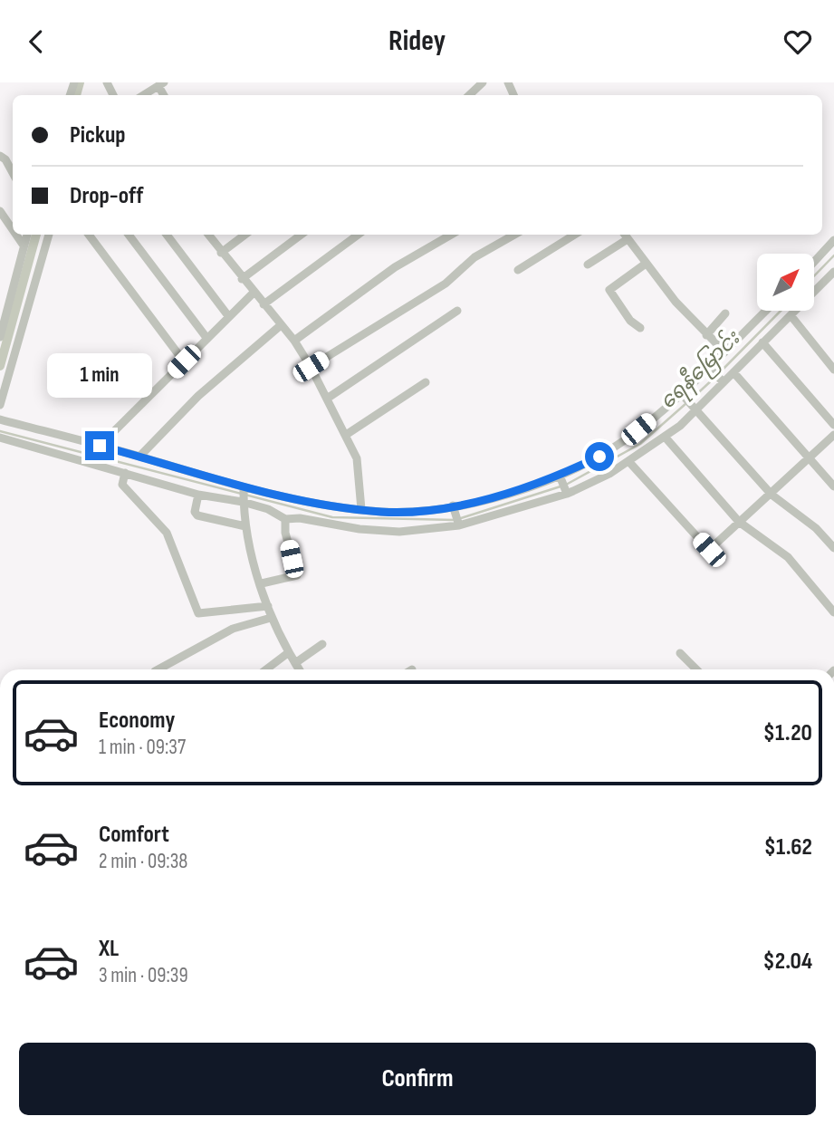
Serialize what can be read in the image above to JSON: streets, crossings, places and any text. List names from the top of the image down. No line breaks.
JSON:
{"water":["ရေနီမြောင်း"],"north":"top right","page":{"header":"Ridey","banner":["Pickup","Drop-off"],"bubble":"1 min","list":[{"name":"Economy","note":"1 min · 09:37","value":"$1.20"},{"name":"Comfort","note":"2 min · 09:38","value":"$1.62"},{"name":"XL","note":"3 min · 09:39","value":"$2.04"}],"buttons":"Confirm"}}
